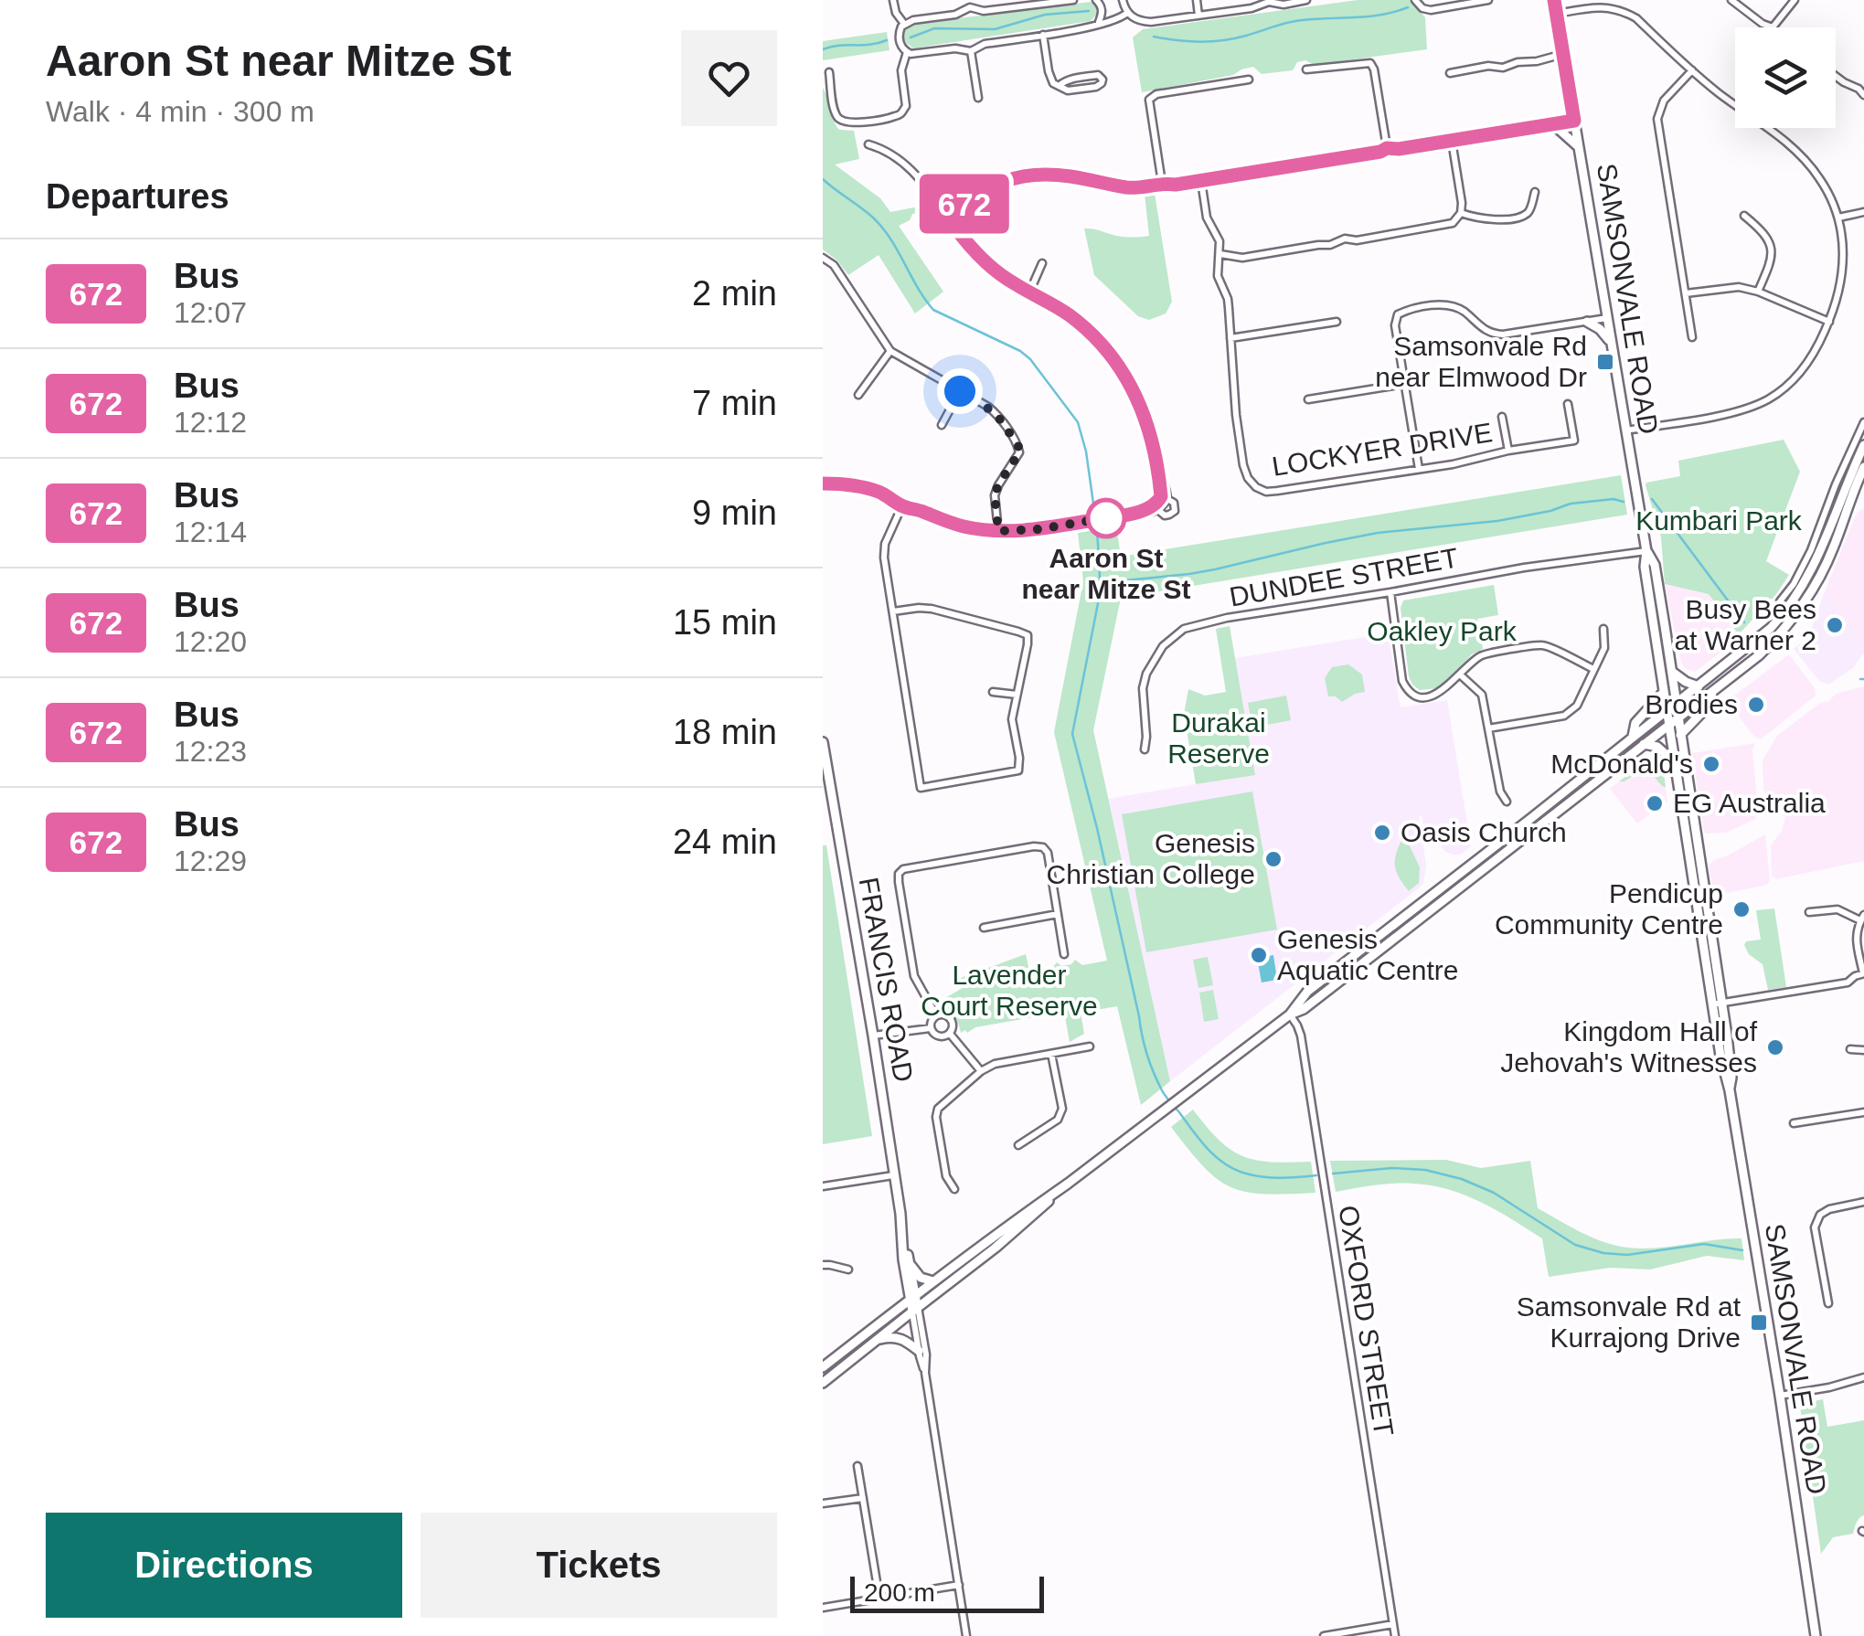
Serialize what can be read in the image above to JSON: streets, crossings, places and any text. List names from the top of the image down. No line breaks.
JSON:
{"streets":{"main road":["SAMSONVALE ROAD","FRANCIS ROAD"],"street":["LOCKYER DRIVE","DUNDEE STREET","OXFORD STREET"]},"crossings":[["SAMSONVALE ROAD","DUNDEE STREET"]],"parks":["Kumbari Park","Oakley Park","Durakai Reserve","Lavender Court Reserve"],"places":{"transit":["Samsonvale Rd near Elmwood Dr","Samsonvale Rd at Kurrajong Drive"],"other":["Aaron St near Mitze St","Busy Bees at Warner 2","Brodies","McDonald's","EG Australia","Oasis Church","Genesis Christian College","Pendicup Community Centre","Genesis Aquatic Centre","Kingdom Hall of Jehovah's Witnesses"]},"lines":["bus line 672"],"scale_bar":"200 m","page":{"heading":[["Aaron St near Mitze St","Walk · 4 min · 300 m"],"Departures"],"on_map":"672","list":[{"mark":"672","name":"Bus","note":"12:07","value":"2 min"},{"mark":"672","name":"Bus","note":"12:12","value":"7 min"},{"mark":"672","name":"Bus","note":"12:14","value":"9 min"},{"mark":"672","name":"Bus","note":"12:20","value":"15 min"},{"mark":"672","name":"Bus","note":"12:23","value":"18 min"},{"mark":"672","name":"Bus","note":"12:29","value":"24 min"}],"buttons":["Directions","Tickets"],"scale":"200 m"}}
